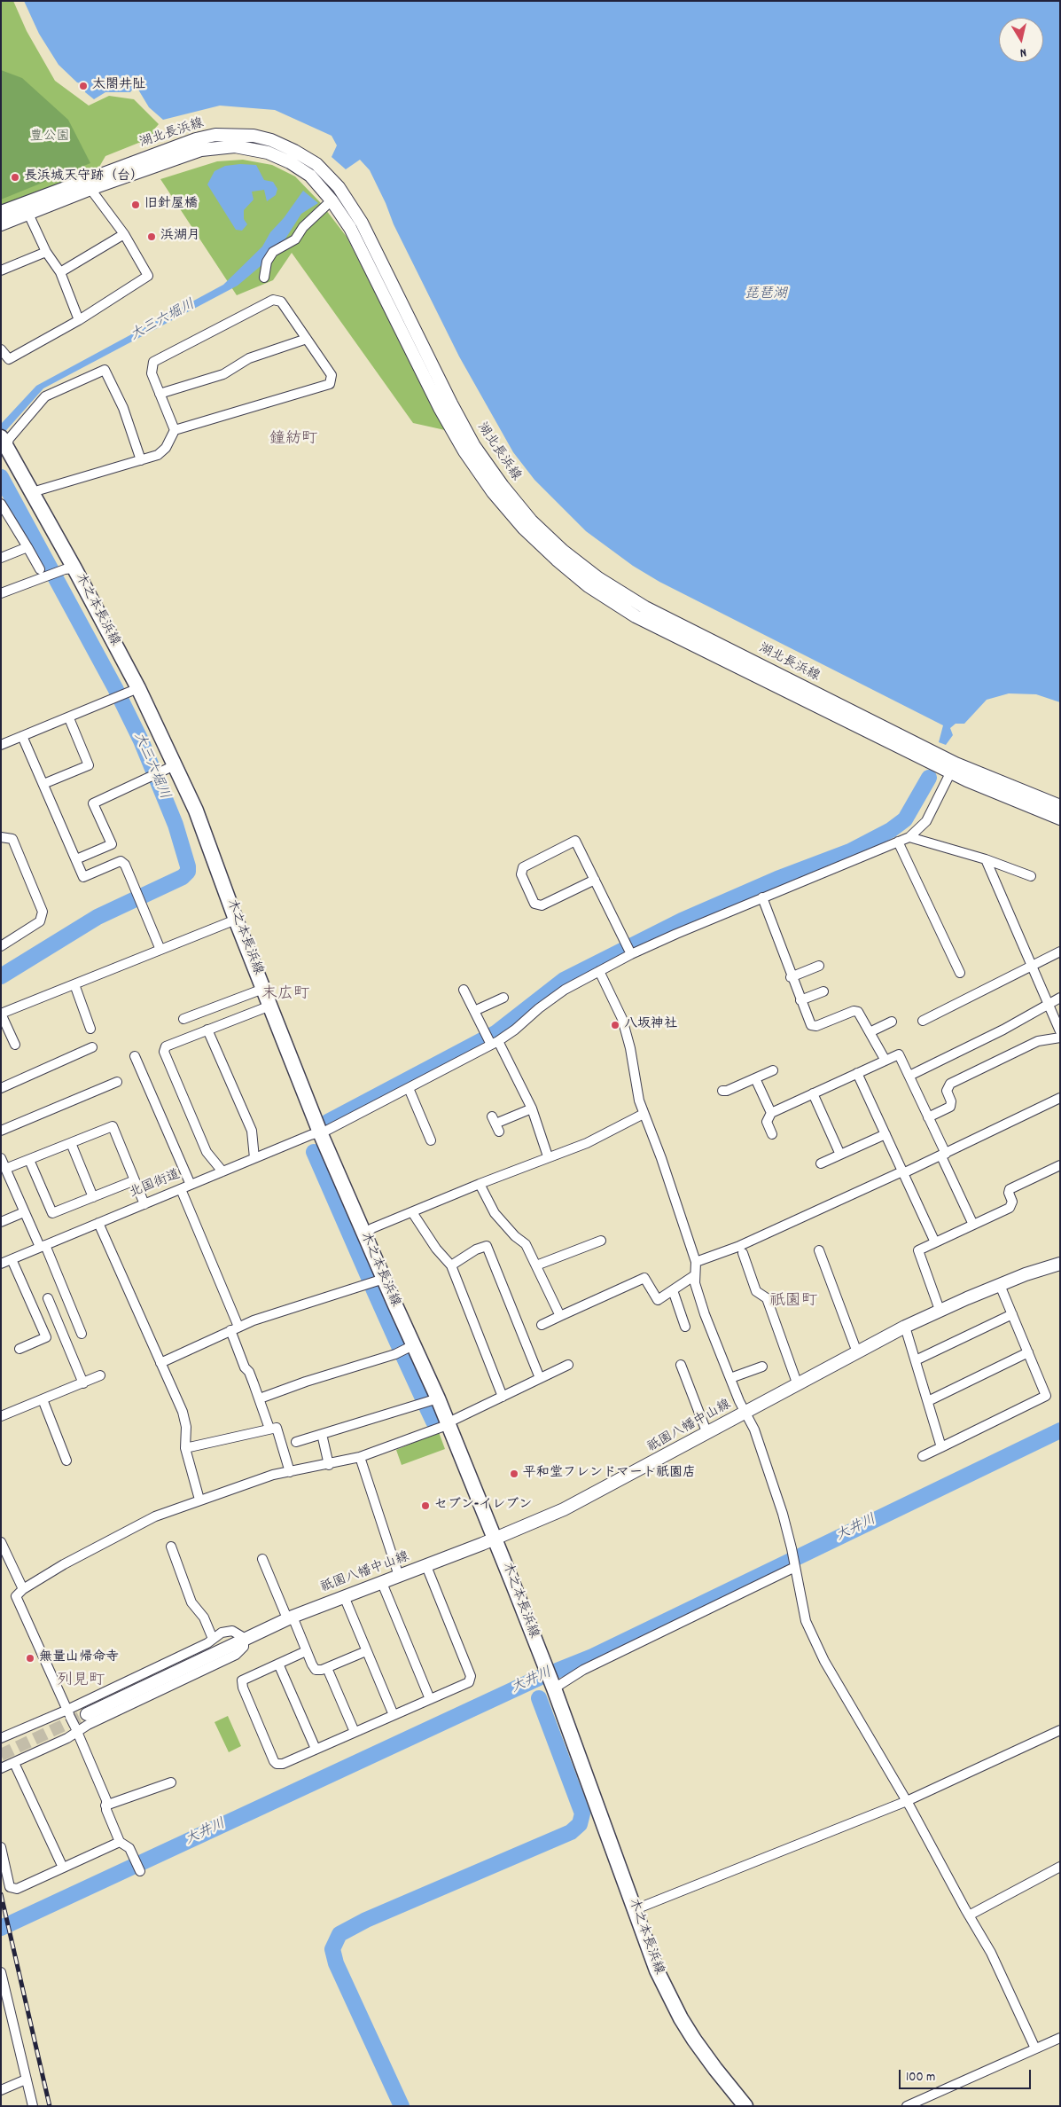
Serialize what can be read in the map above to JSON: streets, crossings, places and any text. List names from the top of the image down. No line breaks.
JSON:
{"streets":{"main road":["湖北長浜線","木之本長浜線","祇園八幡中山線"],"street":["北国街道"]},"crossings":[["木之本長浜線","北国街道"],["木之本長浜線","祇園八幡中山線"]],"districts":["鐘紡町","末広町","祇園町","列見町"],"water":["琵琶湖","大三六堀川","大井川"],"parks":["豊公園"],"places":["太閤井阯","長浜城天守跡（台）","旧針屋橋","浜湖月","八坂神社","平和堂フレンドマート祇園店","セブン-イレブン","無量山帰命寺"],"scale_bar":"100 m","north":"bottom"}
